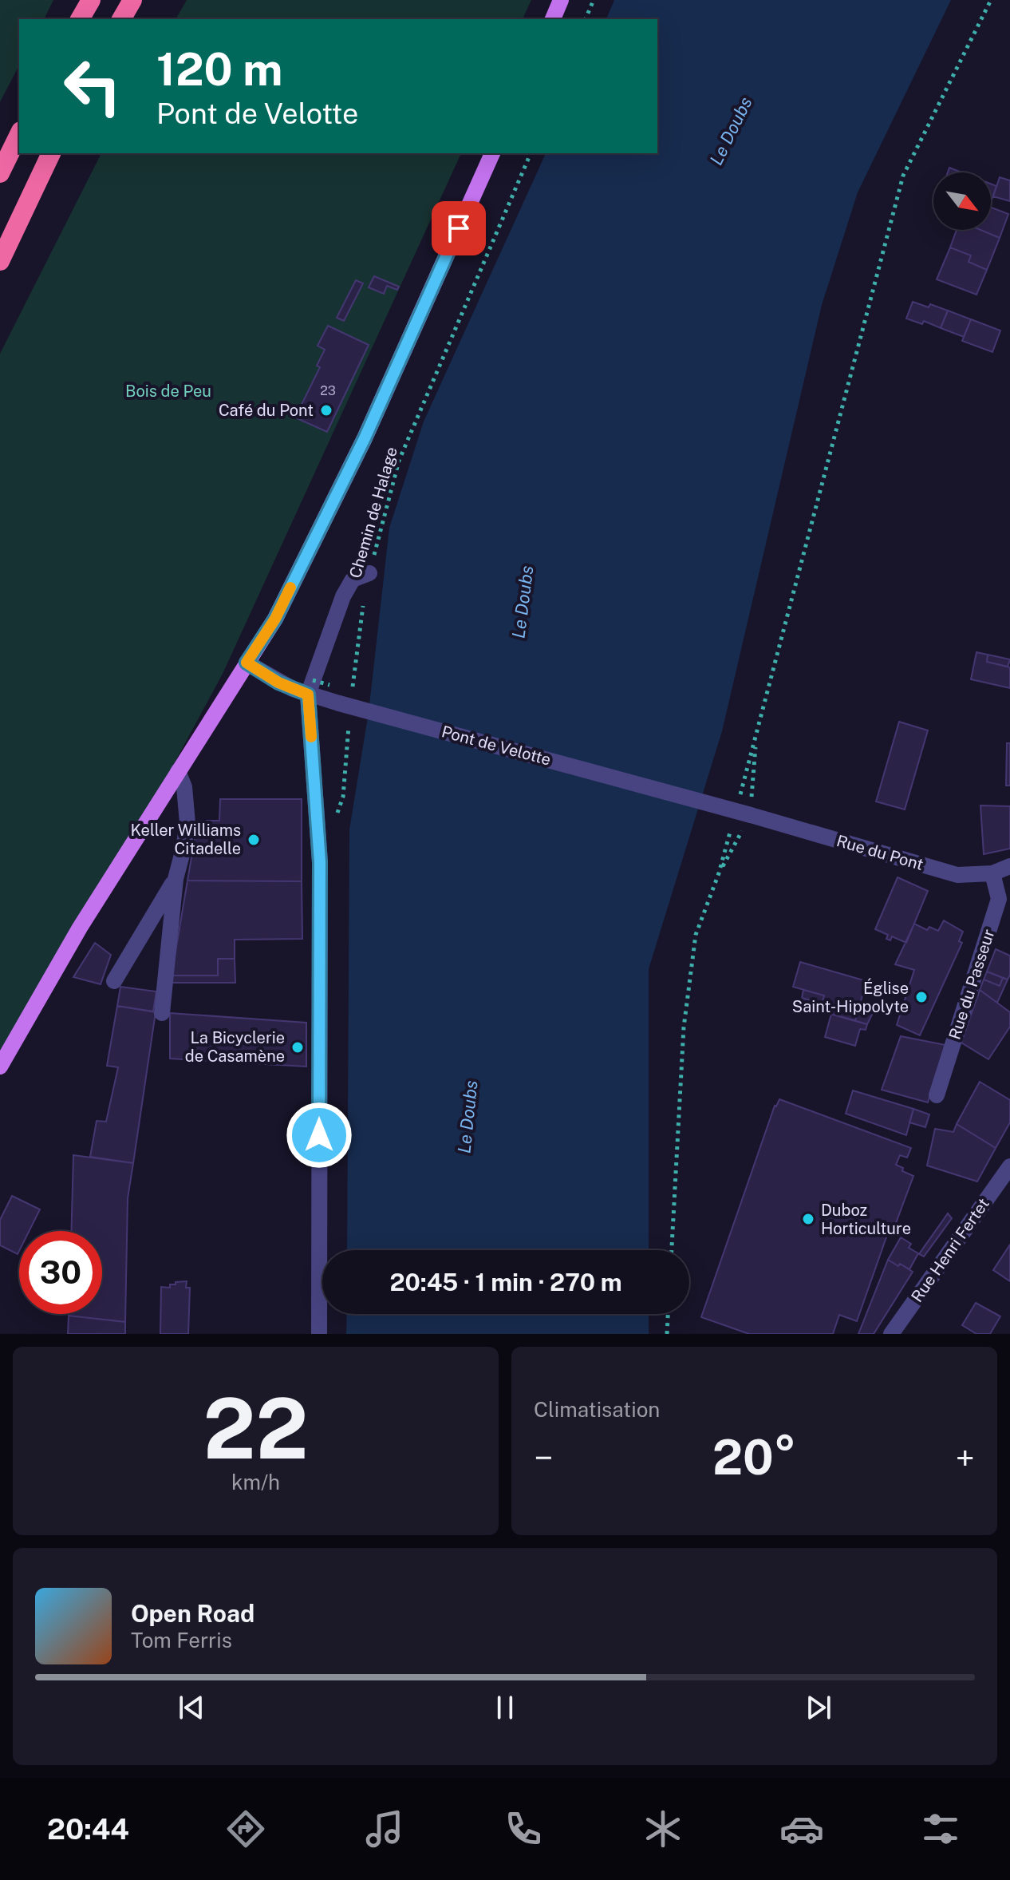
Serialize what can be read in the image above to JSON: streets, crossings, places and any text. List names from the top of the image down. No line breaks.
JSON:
{"streets":{"street":["Pont de Velotte","Rue du Pont","Rue du Passeur","Rue Henri Fertet"],"path":["Chemin de Halage"]},"crossings":[["Chemin de Halage","Pont de Velotte"],["Pont de Velotte","Rue du Pont"],["Rue du Pont","Rue du Passeur"]],"water":["Le Doubs"],"parks":["Bois de Peu"],"places":["Café du Pont","Keller Williams Citadelle","Église Saint-Hippolyte","La Bicyclerie de Casamène","Duboz Horticulture"],"house_numbers":["23"],"north":"bottom right","page":{"turn":["120 m","Pont de Velotte"],"limit":"30","trip":"20:45 · 1 min · 270 m","tile":[["22","km/h"],"Climatisation"],"heat":["−","20°","+"],"song":["Open Road","Tom Ferris"],"tabs":"20:44"}}
